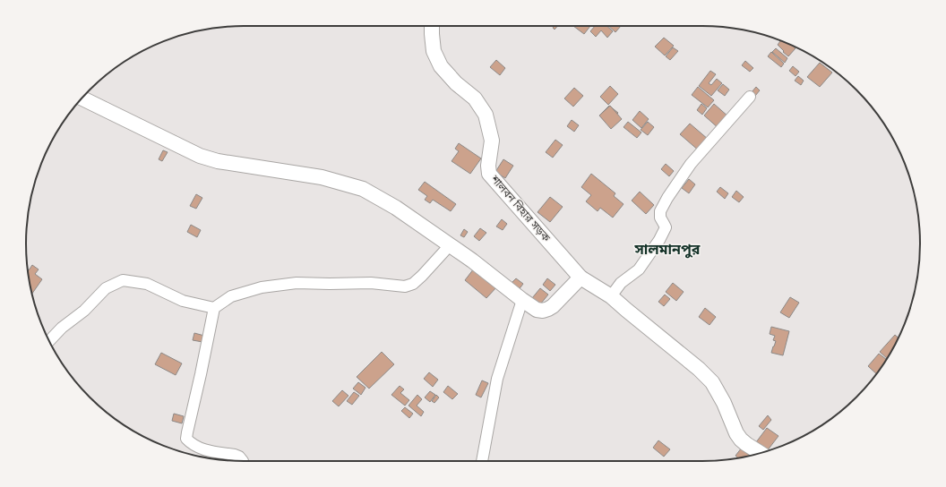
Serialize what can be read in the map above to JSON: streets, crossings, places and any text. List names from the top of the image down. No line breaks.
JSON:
{"streets":{"main road":["শালবন বিহার সড়ক"]},"districts":["সালমানপুর"]}
